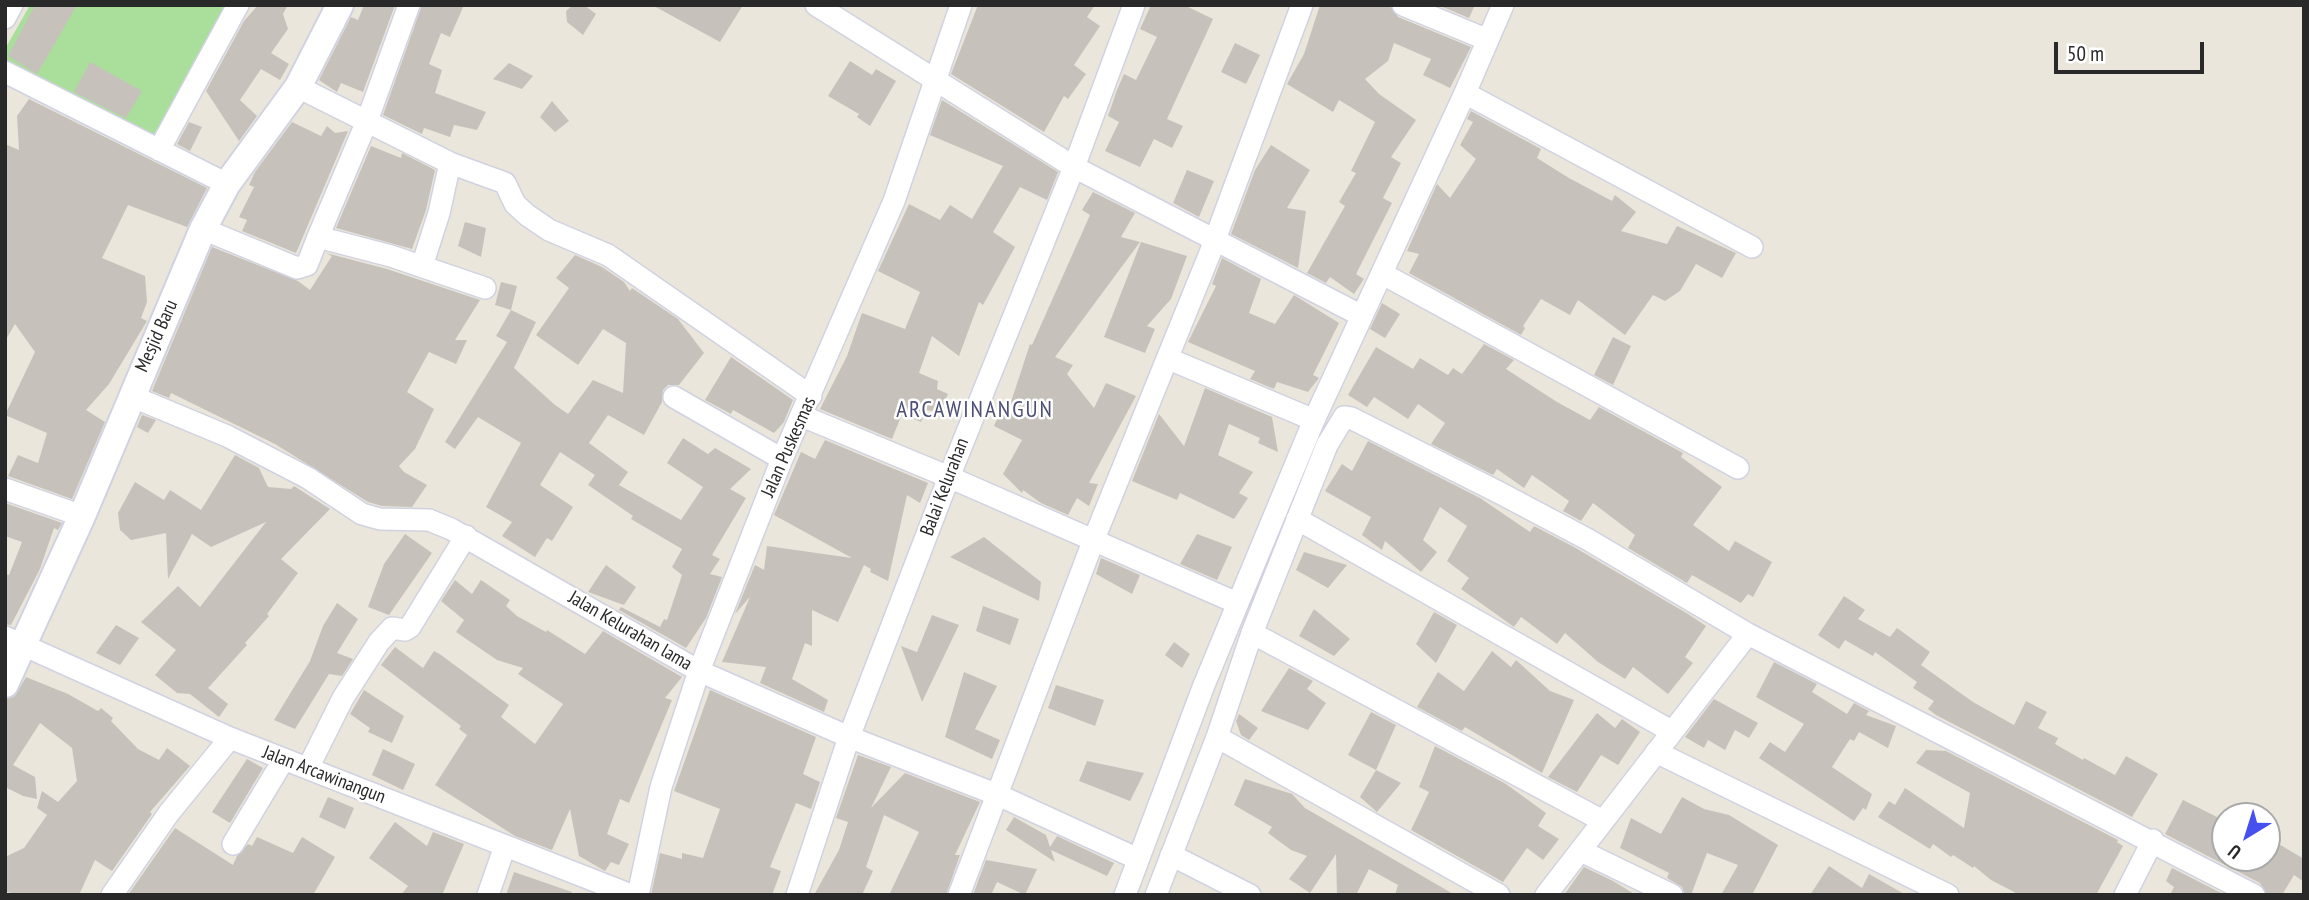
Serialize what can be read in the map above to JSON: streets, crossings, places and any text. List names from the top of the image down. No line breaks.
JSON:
{"streets":{"street":["Mesjid Baru","Jalan Puskesmas","Balai Kelurahan","Jalan Kelurahan lama","Jalan Arcawinangun"]},"crossings":[["Mesjid Baru","Jalan Kelurahan lama"],["Mesjid Baru","Jalan Arcawinangun"],["Jalan Puskesmas","Jalan Kelurahan lama"],["Balai Kelurahan","Jalan Kelurahan lama"]],"districts":["ARCAWINANGUN"],"scale_bar":"50 m","north":"bottom left"}
